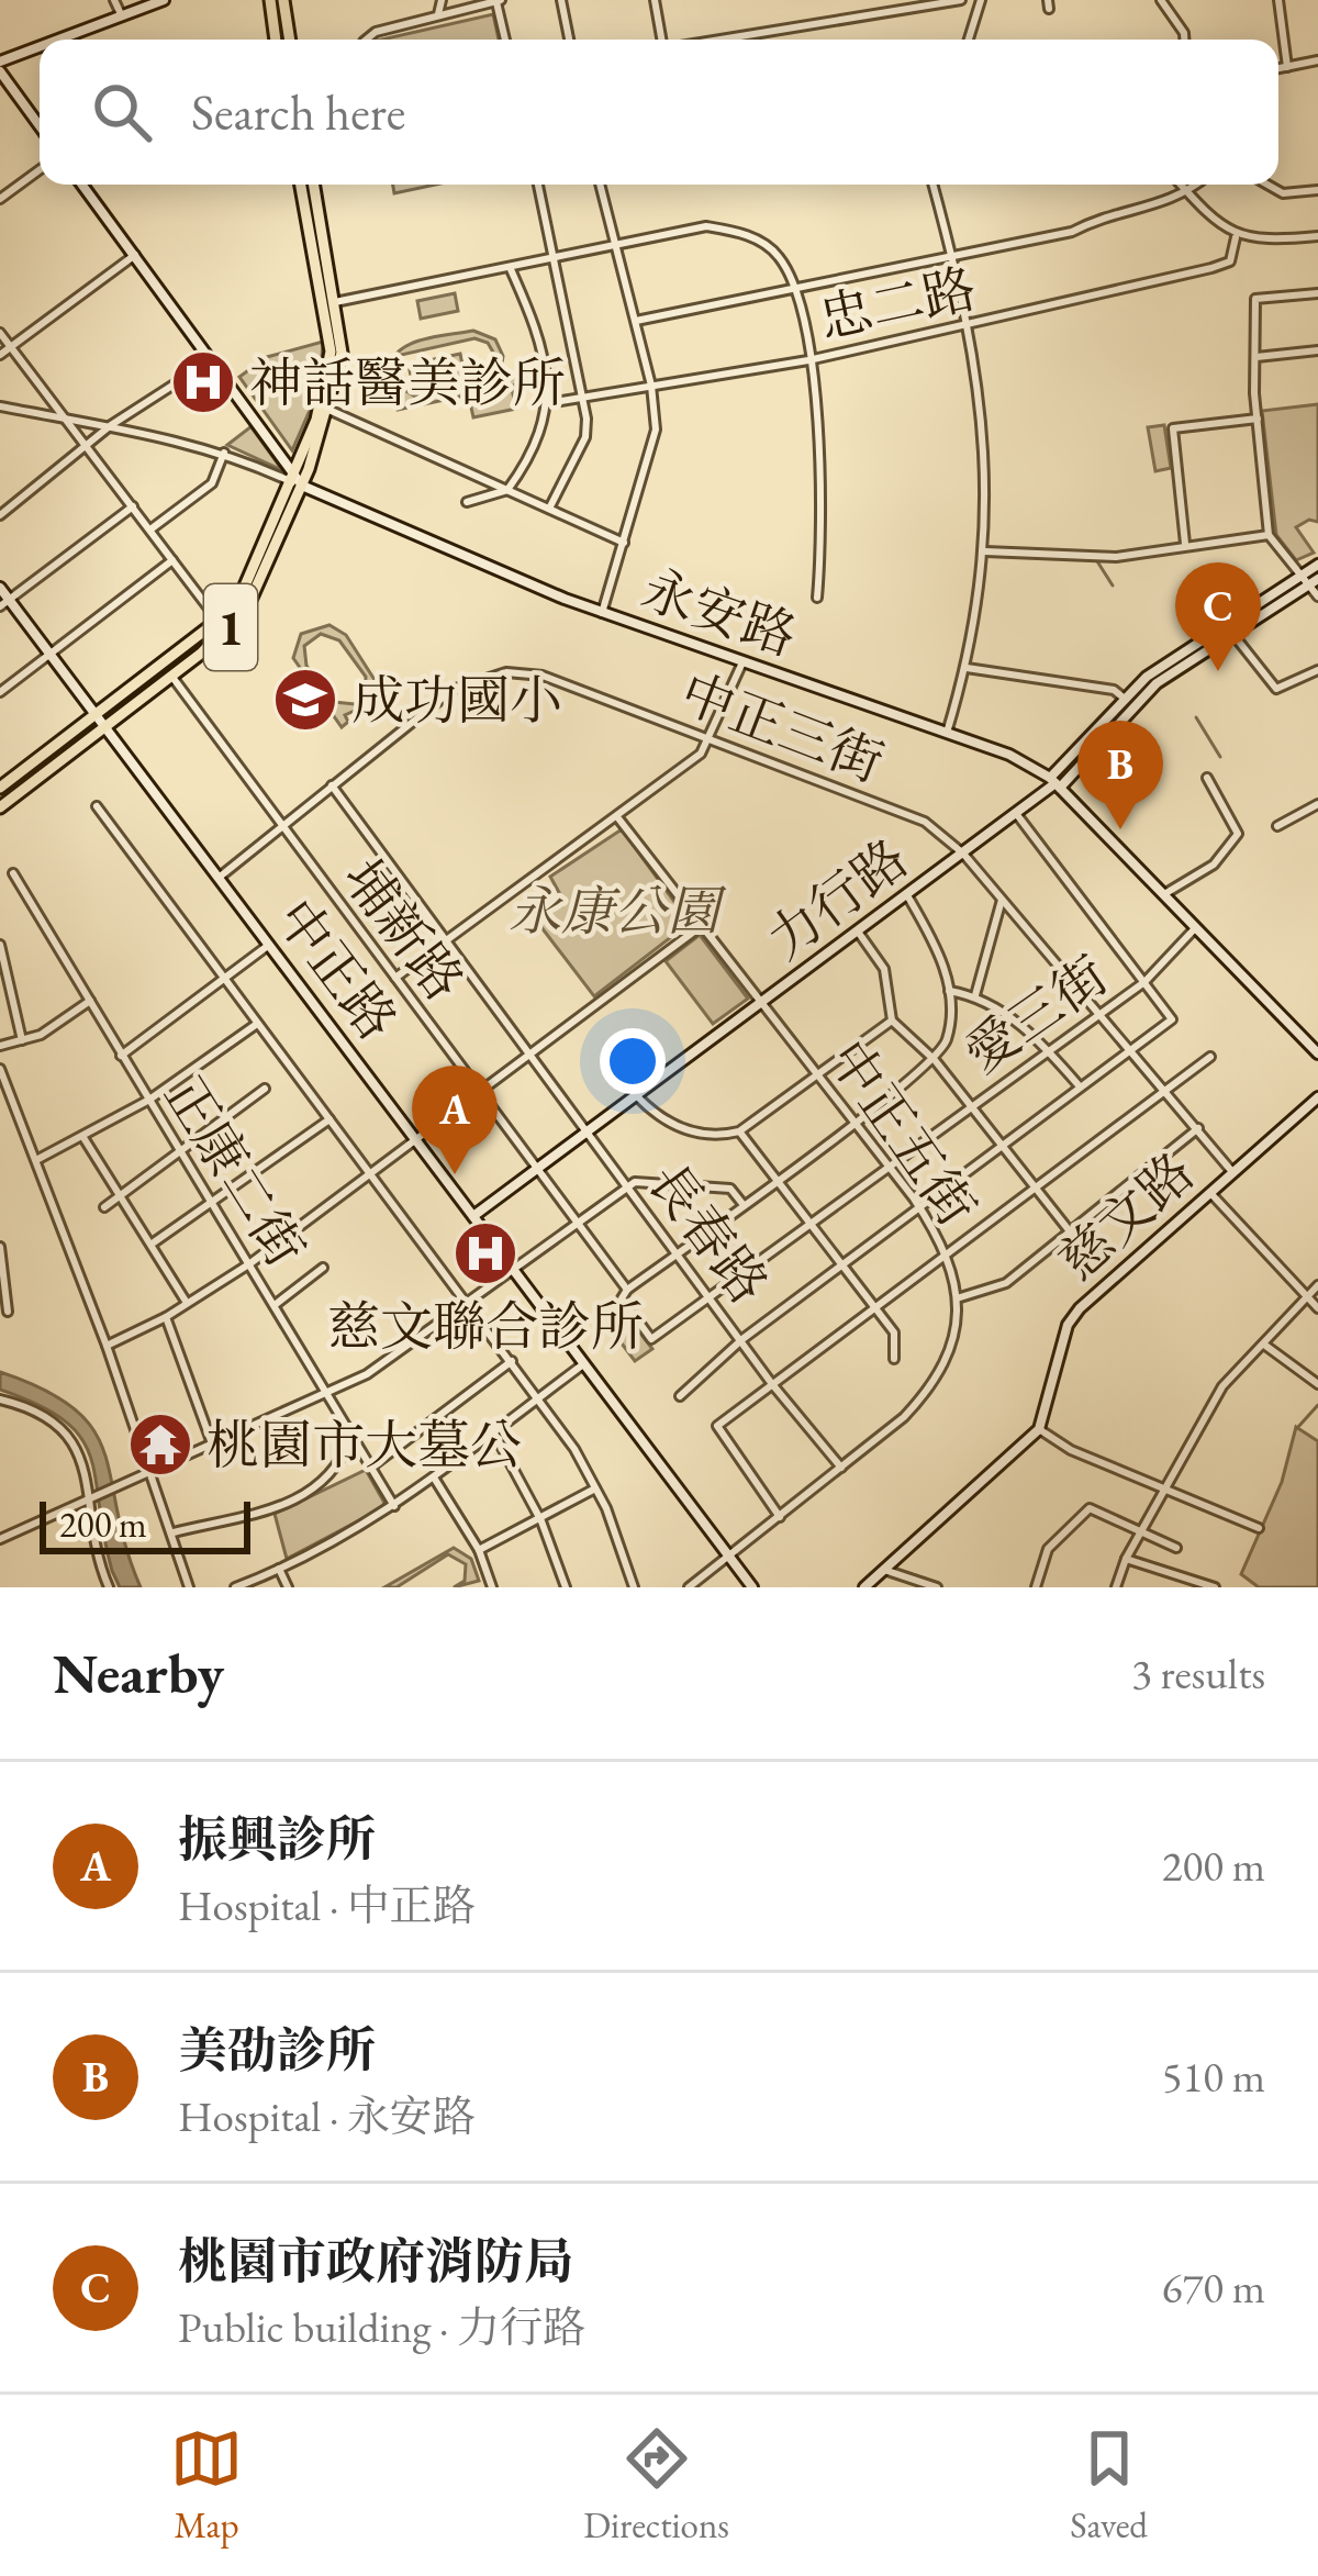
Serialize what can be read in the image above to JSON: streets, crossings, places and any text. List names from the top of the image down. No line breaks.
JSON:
{"streets":{"main road":["1"],"street":["忠二路","永安路","中正三街","力行路","埔新路","中正路","愛三街","中正五街","正康二街","慈文路","長春路"]},"crossings":[["永安路","1"],["永安路","力行路"],["永安路","愛三街"],["1","埔新路"],["1","中正路"],["中正三街","力行路"],["中正三街","埔新路"],["中正三街","中正路"],["中正三街","愛三街"],["中正三街","慈文路"],["中正三街","長春路"],["力行路","埔新路"],["力行路","中正路"],["力行路","中正五街"],["力行路","長春路"],["埔新路","愛三街"],["中正路","中正五街"],["愛三街","中正五街"],["愛三街","長春路"],["中正五街","長春路"]],"parks":["永康公園"],"places":{"hospital":["神話醫美診所","慈文聯合診所"],"school or university":["成功國小"],"temple":["桃園市大墓公"]},"scale_bar":"200 m","page":{"search":"Search here","pins":["C","B","A"],"scale":"200 m","heading":["Nearby","3 results"],"list":[{"mark":"A","name":"振興診所","note":"Hospital · 中正路","value":"200 m"},{"mark":"B","name":"美劭診所","note":"Hospital · 永安路","value":"510 m"},{"mark":"C","name":"桃園市政府消防局","note":"Public building · 力行路","value":"670 m"}],"nav":["Map","Directions","Saved"]}}
